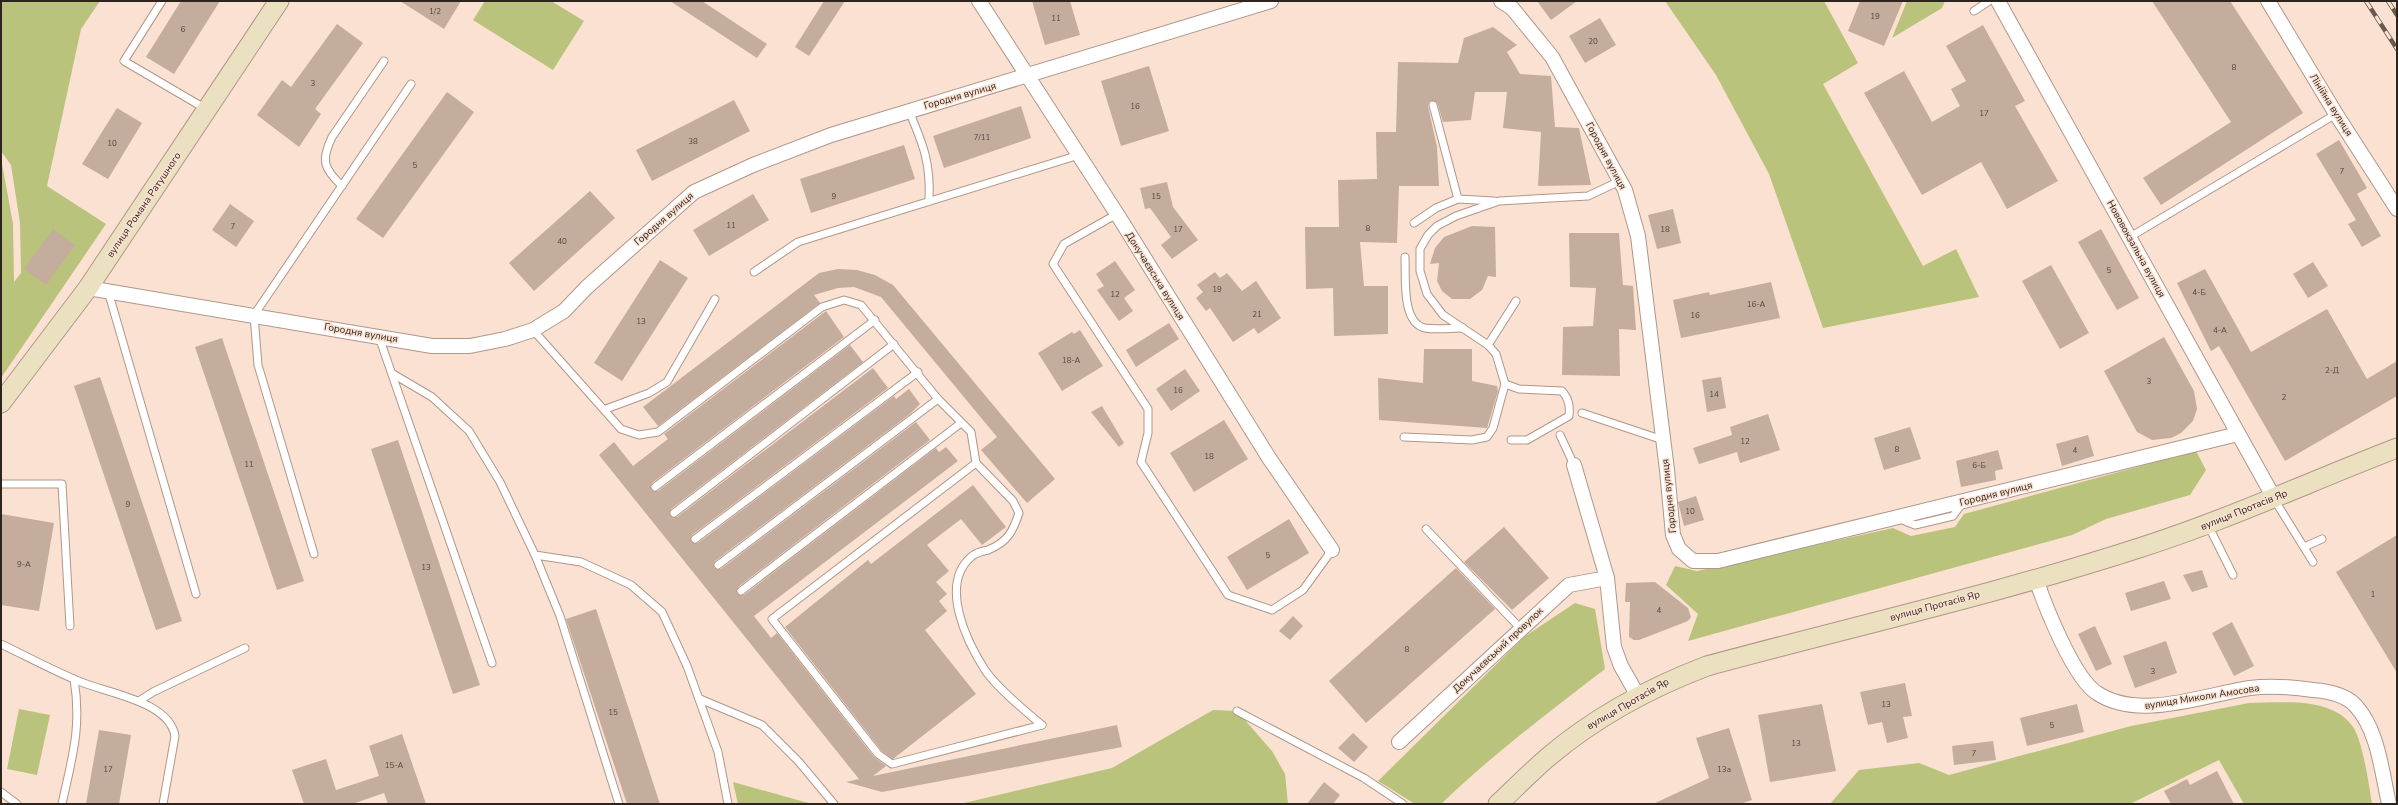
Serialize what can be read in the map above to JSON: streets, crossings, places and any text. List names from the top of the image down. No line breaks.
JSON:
{"streets":{"main road":["вулиця Романа Ратушного","вулиця Протасів Яр"],"street":["Городня вулиця","Лінійна вулиця","Нововокзальна вулиця","Докучаєвська вулиця","Докучаєвський провулок","вулиця Миколи Амосова"]},"crossings":[["Городня вулиця","вулиця Романа Ратушного"],["Городня вулиця","Нововокзальна вулиця"],["Городня вулиця","Докучаєвська вулиця"],["Нововокзальна вулиця","вулиця Протасів Яр"],["вулиця Протасів Яр","вулиця Миколи Амосова"]],"house_numbers":["1/2","19","11","6","20","8","3","16","17","7/11","38","10","5","7","9","15","11","7","8","17","18","40","5","19","4-Б","12","16-А","21","16","13","4-А","18-А","2-Д","3","16","14","2","12","8","4","18","11","6-Б","9","10","5","9-А","13","1","4","8","3","13","15","5","13","7","15-А","17","13а"]}
